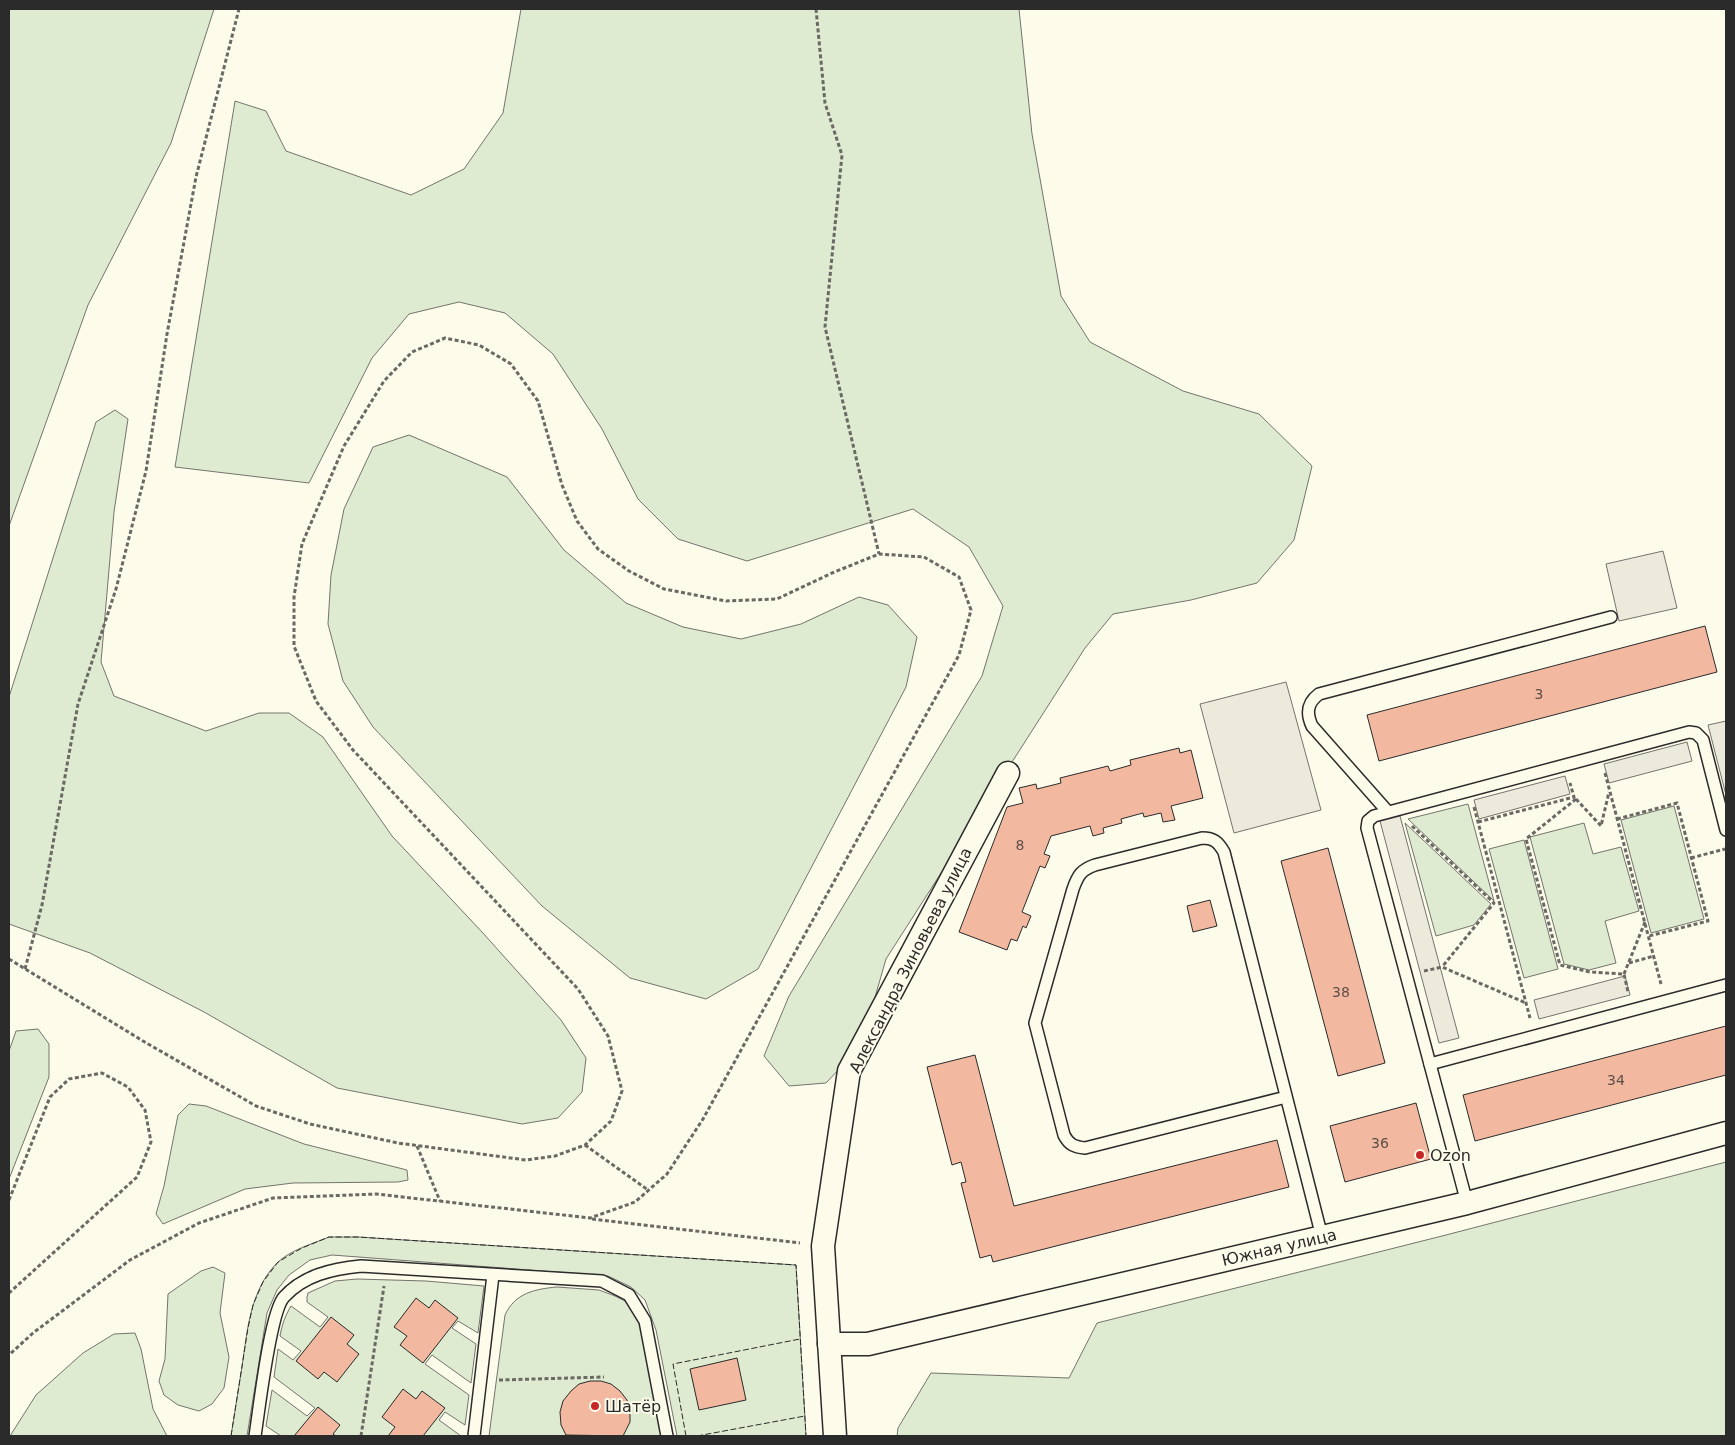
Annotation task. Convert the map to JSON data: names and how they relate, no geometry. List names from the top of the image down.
{
  "streets": {
    "street": ["Александра Зиновьева улица", "Южная улица"]
  },
  "crossings": [
    ["Александра Зиновьева улица", "Южная улица"]
  ],
  "places": ["Ozon", "Шатёр"],
  "house_numbers": [
    "3",
    "8",
    "38",
    "34",
    "36"
  ]
}
